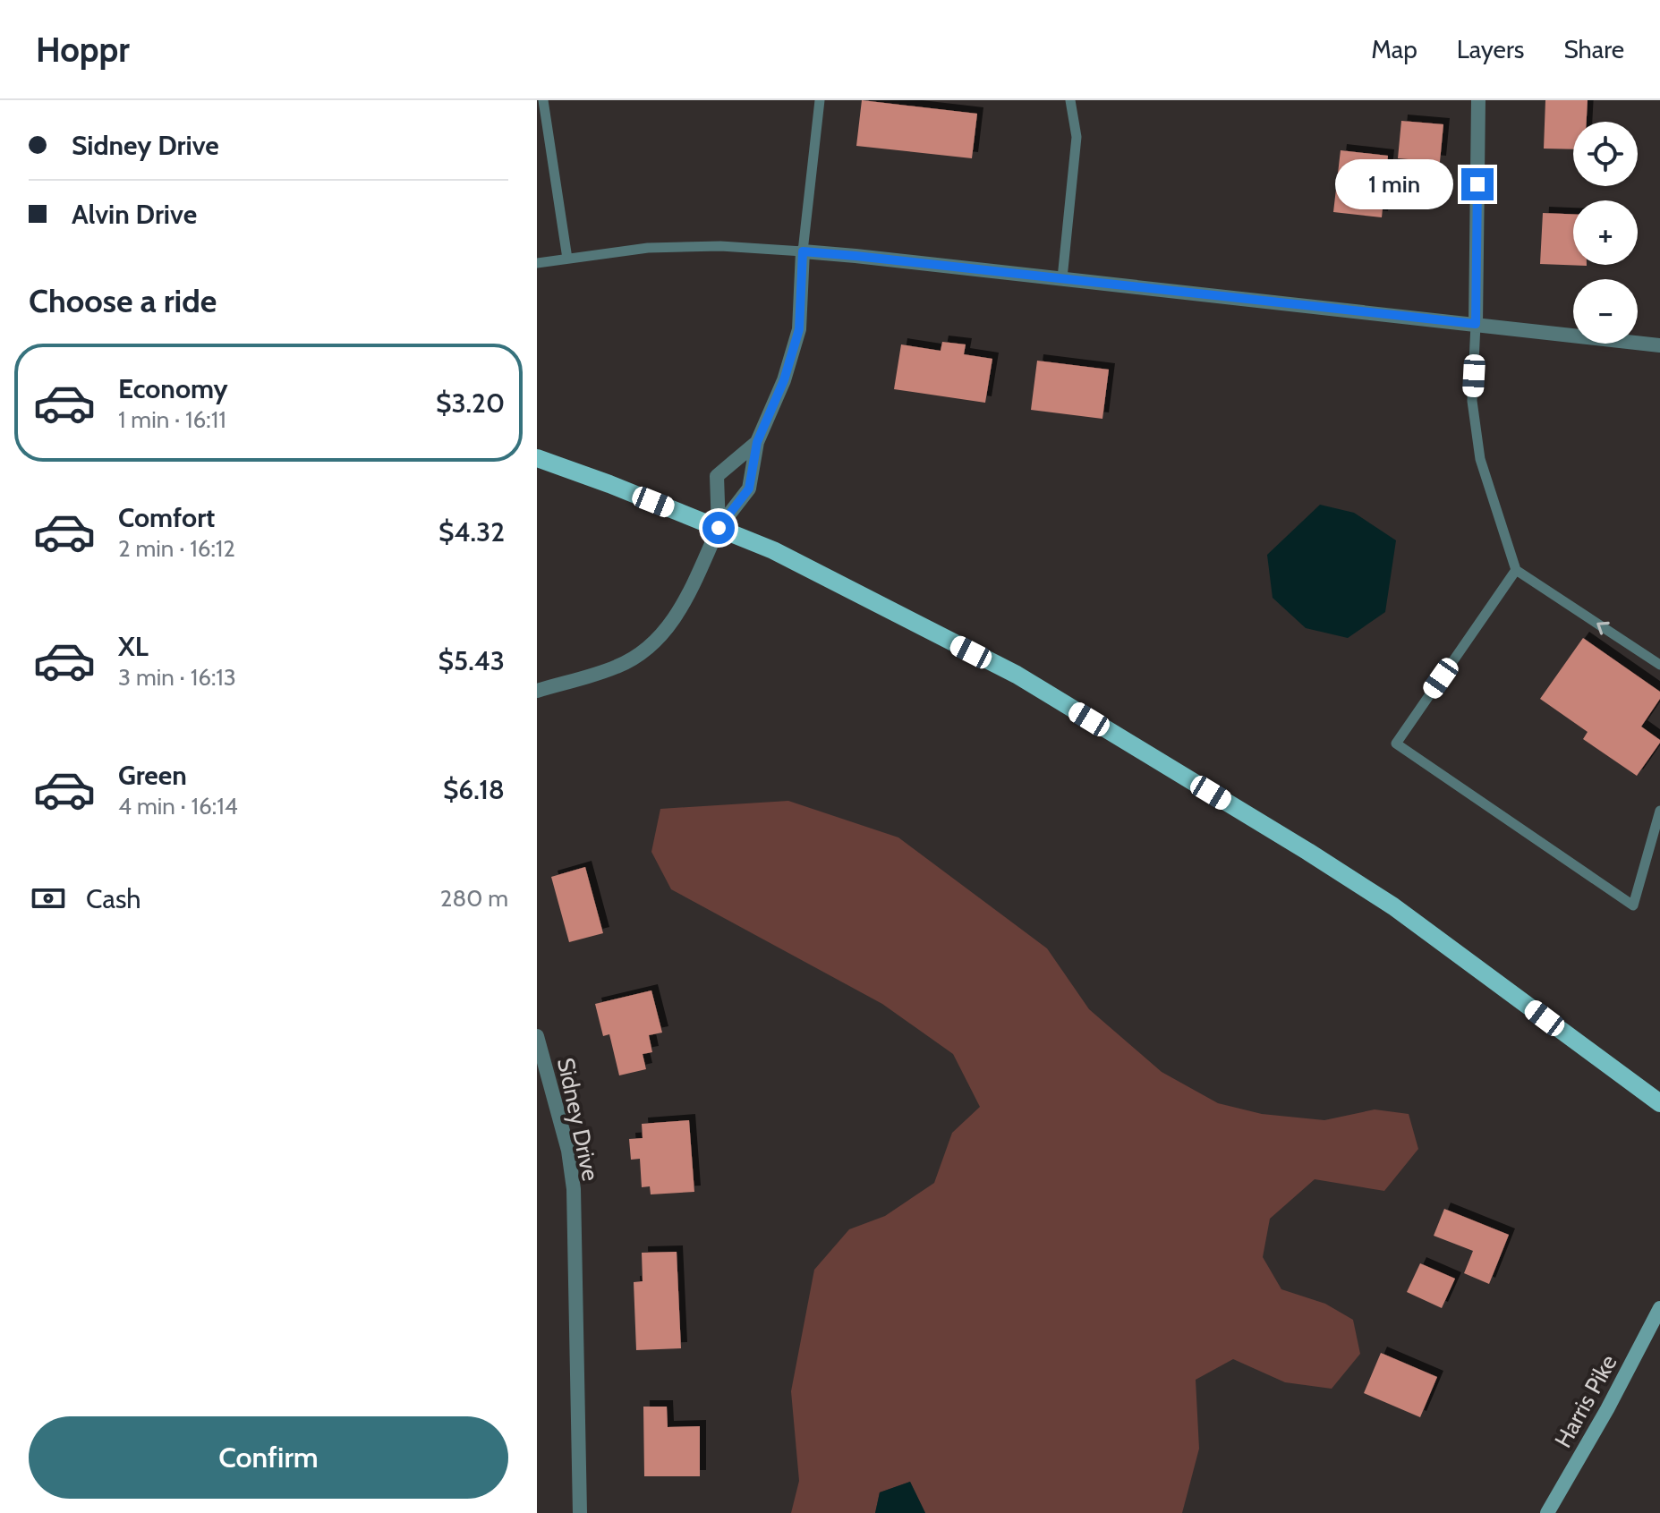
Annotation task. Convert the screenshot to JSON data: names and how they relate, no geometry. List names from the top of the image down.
{
  "streets": {
    "main road": ["Harris Pike"],
    "street": ["Sidney Drive"]
  },
  "page": {
    "header": "Hoppr",
    "nav": ["Map", "Layers", "Share"],
    "banner": ["Sidney Drive", "Alvin Drive"],
    "map_buttons": ["+", "−"],
    "bubble": "1 min",
    "heading": "Choose a ride",
    "list": [
      {
        "name": "Economy",
        "note": "1 min · 16:11",
        "value": "$3.20"
      },
      {
        "name": "Comfort",
        "note": "2 min · 16:12",
        "value": "$4.32"
      },
      {
        "name": "XL",
        "note": "3 min · 16:13",
        "value": "$5.43"
      },
      {
        "name": "Green",
        "note": "4 min · 16:14",
        "value": "$6.18"
      }
    ],
    "pay": ["Cash", "280 m"],
    "buttons": "Confirm"
  }
}
